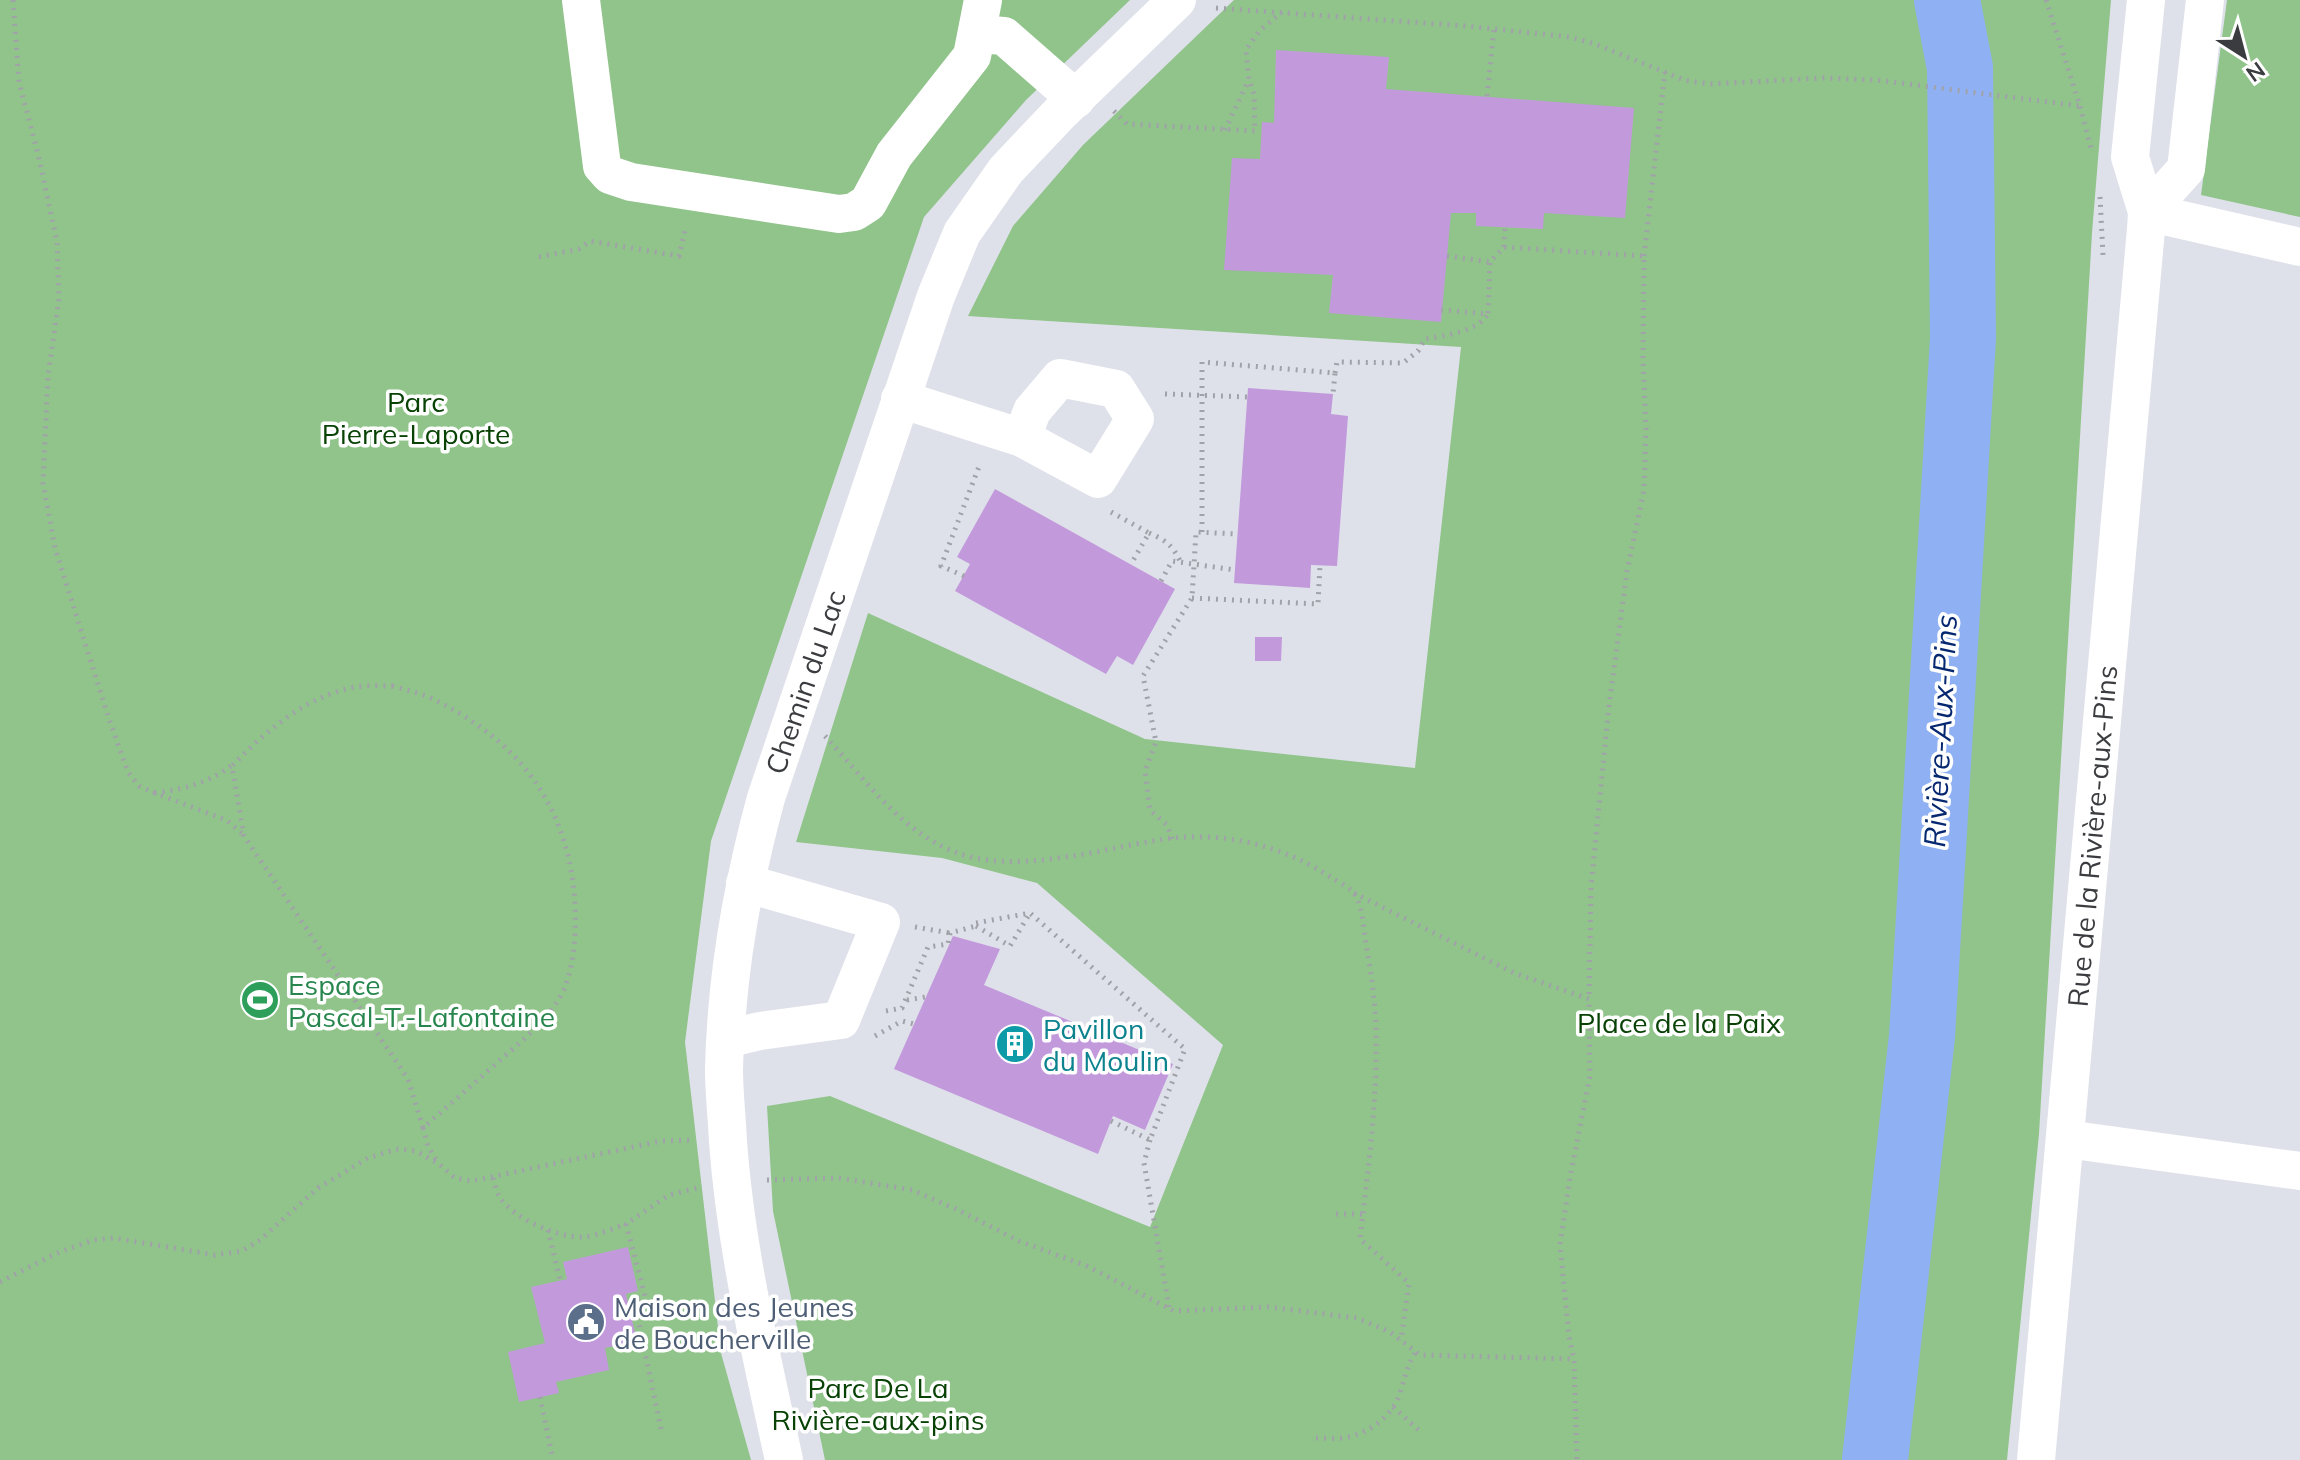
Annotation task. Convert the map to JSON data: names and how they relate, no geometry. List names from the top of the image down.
{
  "streets": {
    "street": ["Chemin du Lac", "Rue de la Rivière-aux-Pins"]
  },
  "water": ["Rivière-Aux-Pins"],
  "parks": ["Parc Pierre-Laporte", "Place de la Paix", "Parc De La Rivière-aux-pins"],
  "places": {
    "sports": ["Espace Pascal-T.-Lafontaine"],
    "building": ["Pavillon du Moulin"],
    "public building": ["Maison des Jeunes de Boucherville"]
  },
  "north": "bottom right"
}
